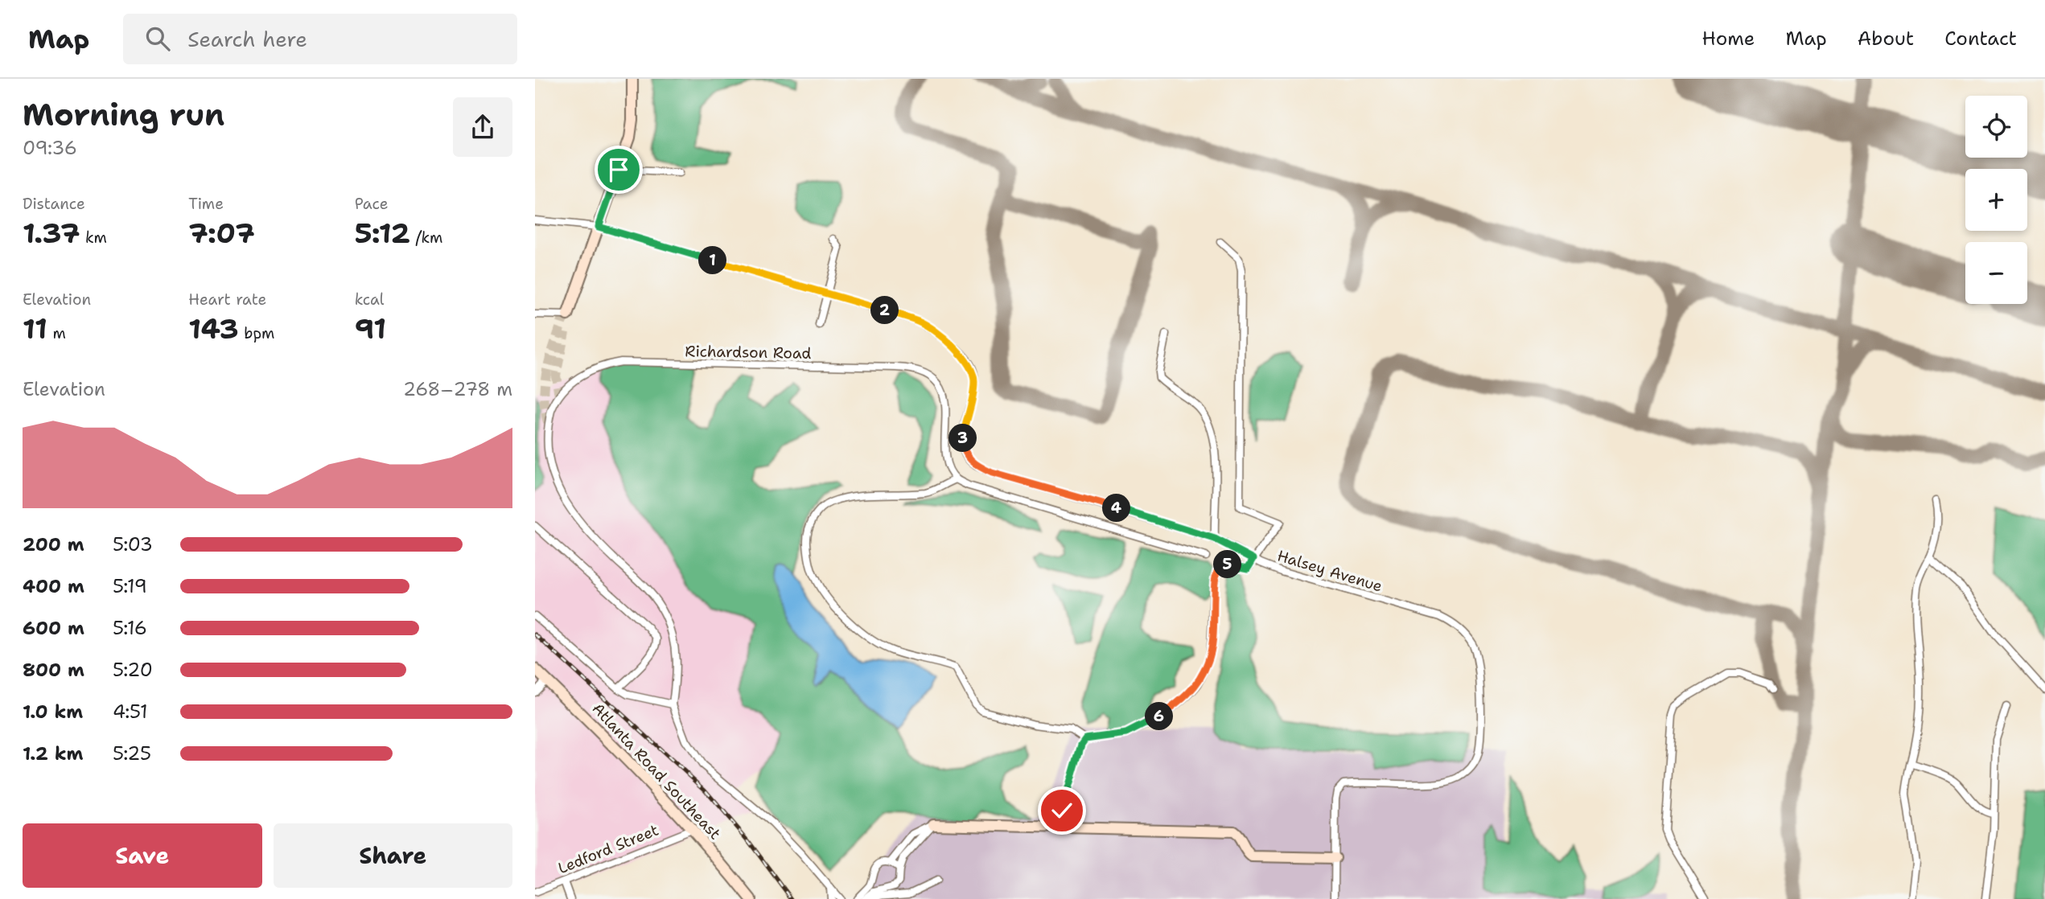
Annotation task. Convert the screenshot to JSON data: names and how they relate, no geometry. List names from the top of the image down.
{
  "streets": {
    "street": [
      "Richardson Road",
      "Halsey Avenue",
      "Atlanta Road Southeast",
      "Ledford Street"
    ]
  },
  "crossings": [
    ["Atlanta Road Southeast", "Ledford Street"]
  ],
  "page": {
    "header": "Map",
    "search": "Search here",
    "nav": [
      "Home",
      "Map",
      "About",
      "Contact"
    ],
    "heading": ["Morning run", "09:36"],
    "map_buttons": ["+", "−"],
    "stats": [
      ["Distance", "1.37 km"],
      ["Time", "7:07"],
      ["Pace", "5:12 /km"],
      ["Elevation", "11 m"],
      ["Heart rate", "143 bpm"],
      ["kcal", "91"]
    ],
    "pins": [
      "1",
      "2",
      "3",
      "4",
      "5",
      "6"
    ],
    "chart": ["Elevation", "268–278 m"],
    "list": [
      {
        "name": "200 m",
        "note": "5:03"
      },
      {
        "name": "400 m",
        "note": "5:19"
      },
      {
        "name": "600 m",
        "note": "5:16"
      },
      {
        "name": "800 m",
        "note": "5:20"
      },
      {
        "name": "1.0 km",
        "note": "4:51"
      },
      {
        "name": "1.2 km",
        "note": "5:25"
      }
    ],
    "buttons": ["Save", "Share"]
  }
}
